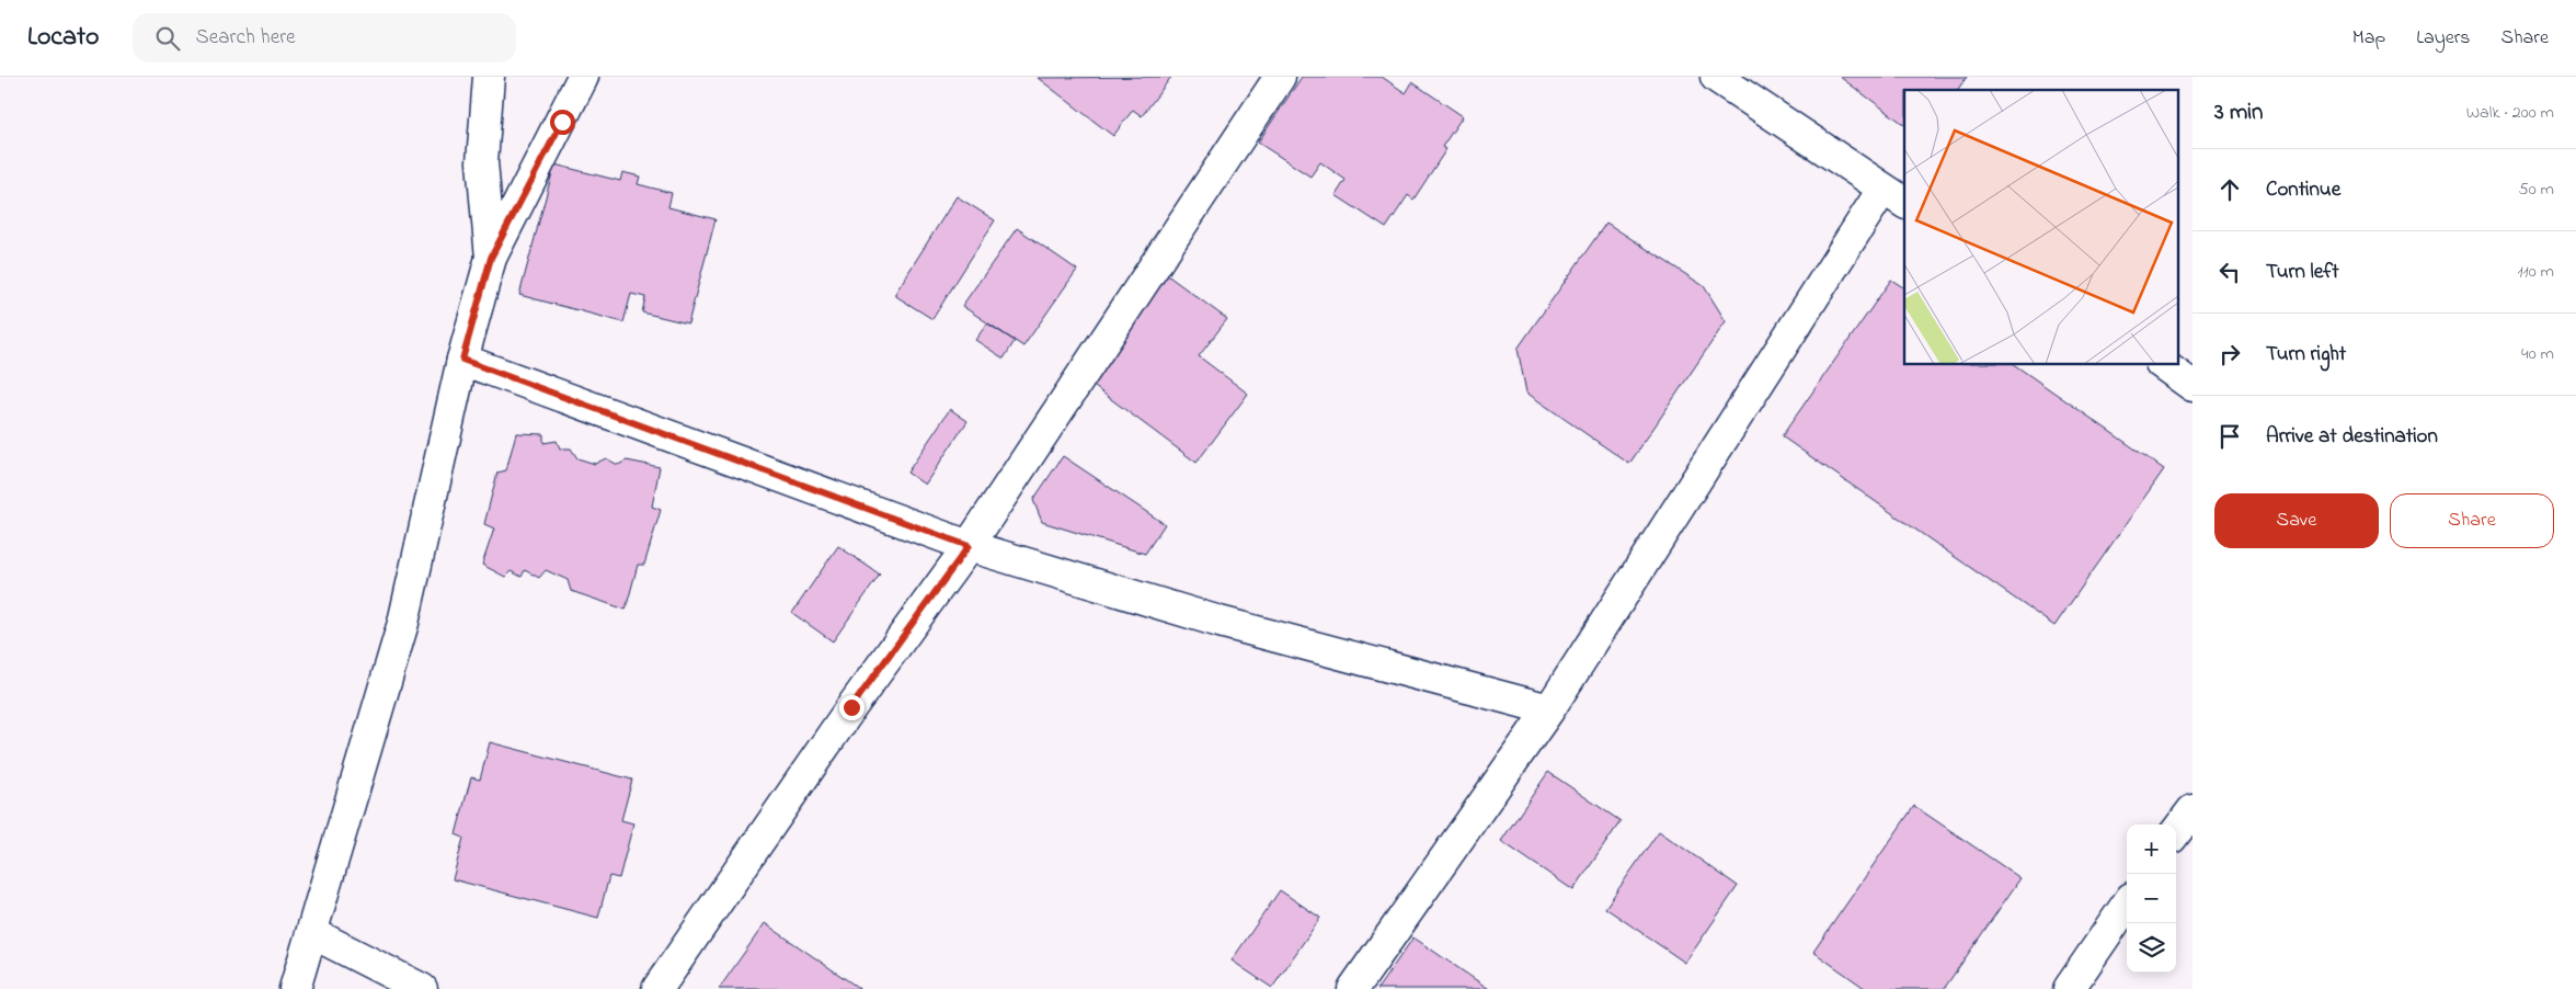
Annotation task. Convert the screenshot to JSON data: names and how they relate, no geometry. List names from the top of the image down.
{
  "page": {
    "header": "Locato",
    "search": "Search here",
    "nav": ["Map", "Layers", "Share"],
    "heading": ["3 min", "Walk · 200 m"],
    "list": [
      ["Continue", "50 m"],
      ["Turn left", "110 m"],
      ["Turn right", "40 m"],
      "Arrive at destination"
    ],
    "buttons": ["Save", "Share"],
    "map_buttons": ["+", "−"]
  }
}
